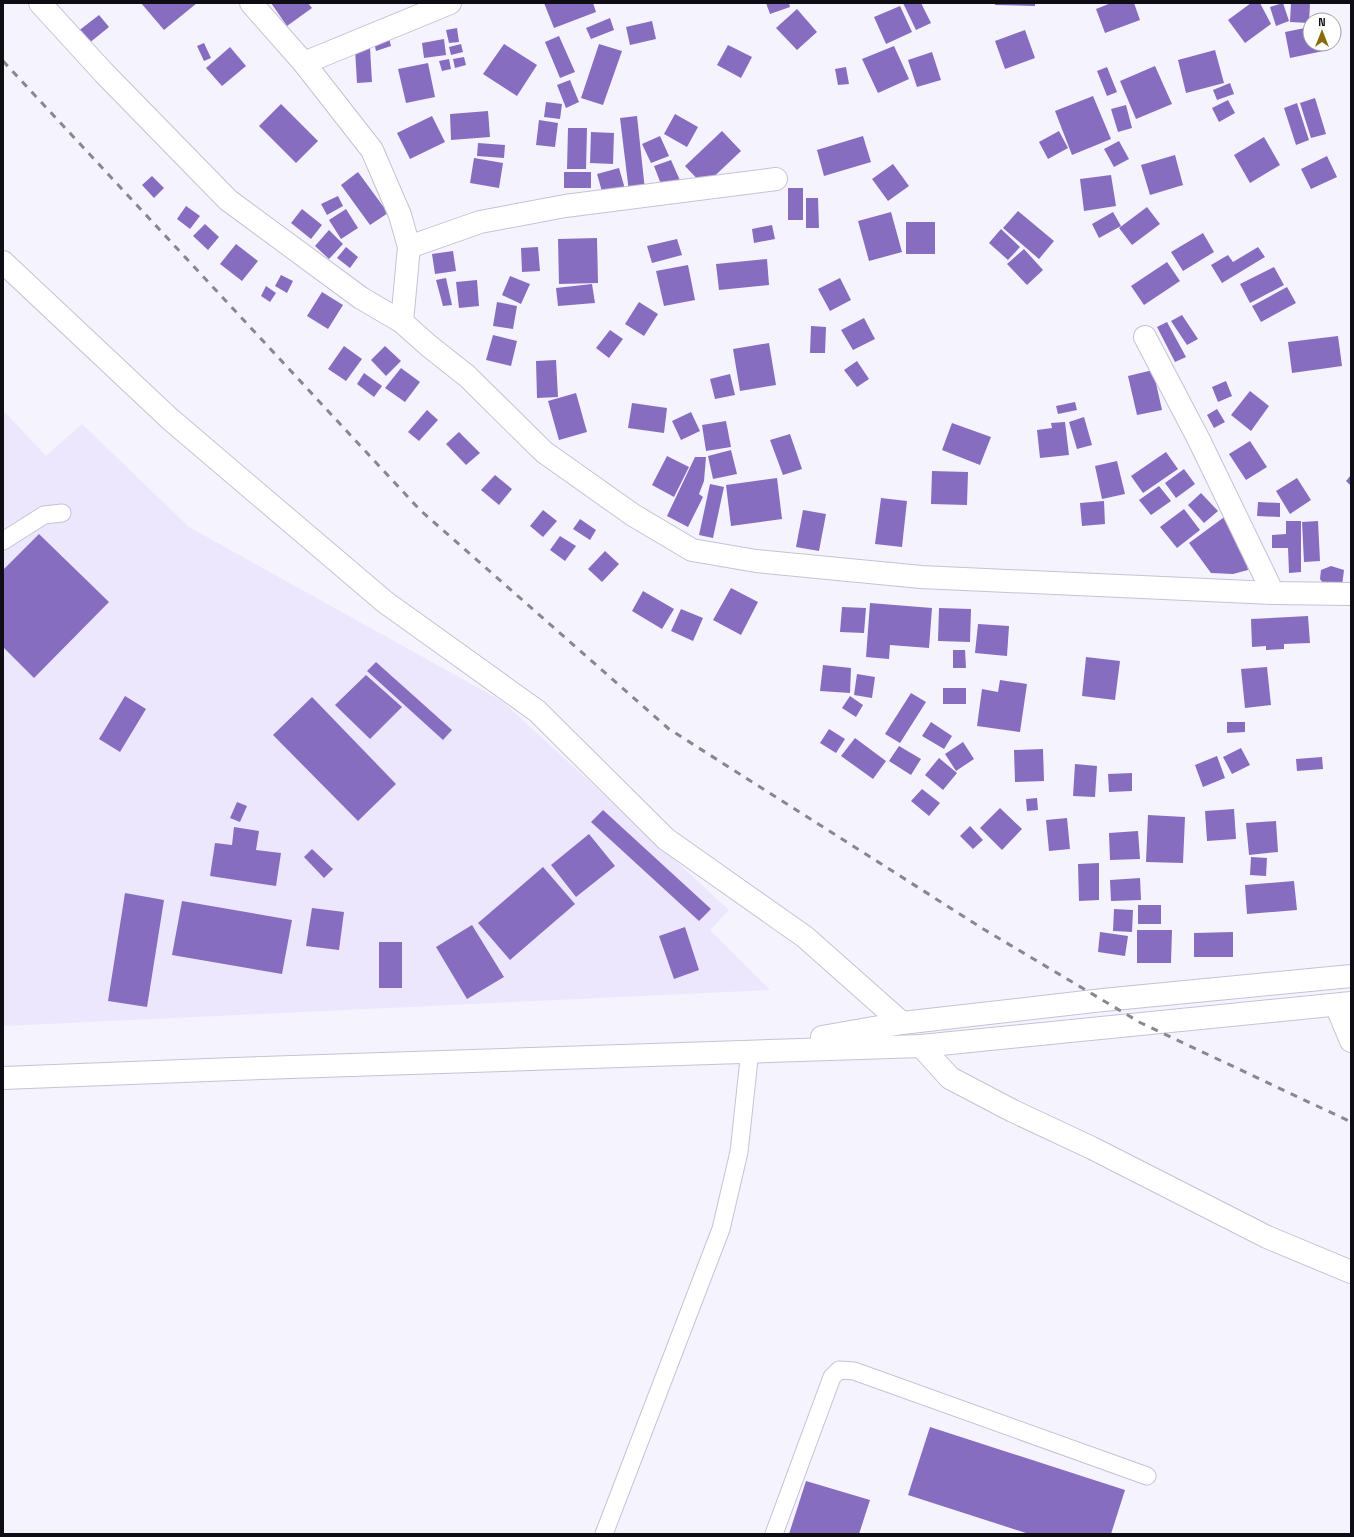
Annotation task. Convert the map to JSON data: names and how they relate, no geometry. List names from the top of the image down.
{
  "north": "top"
}
